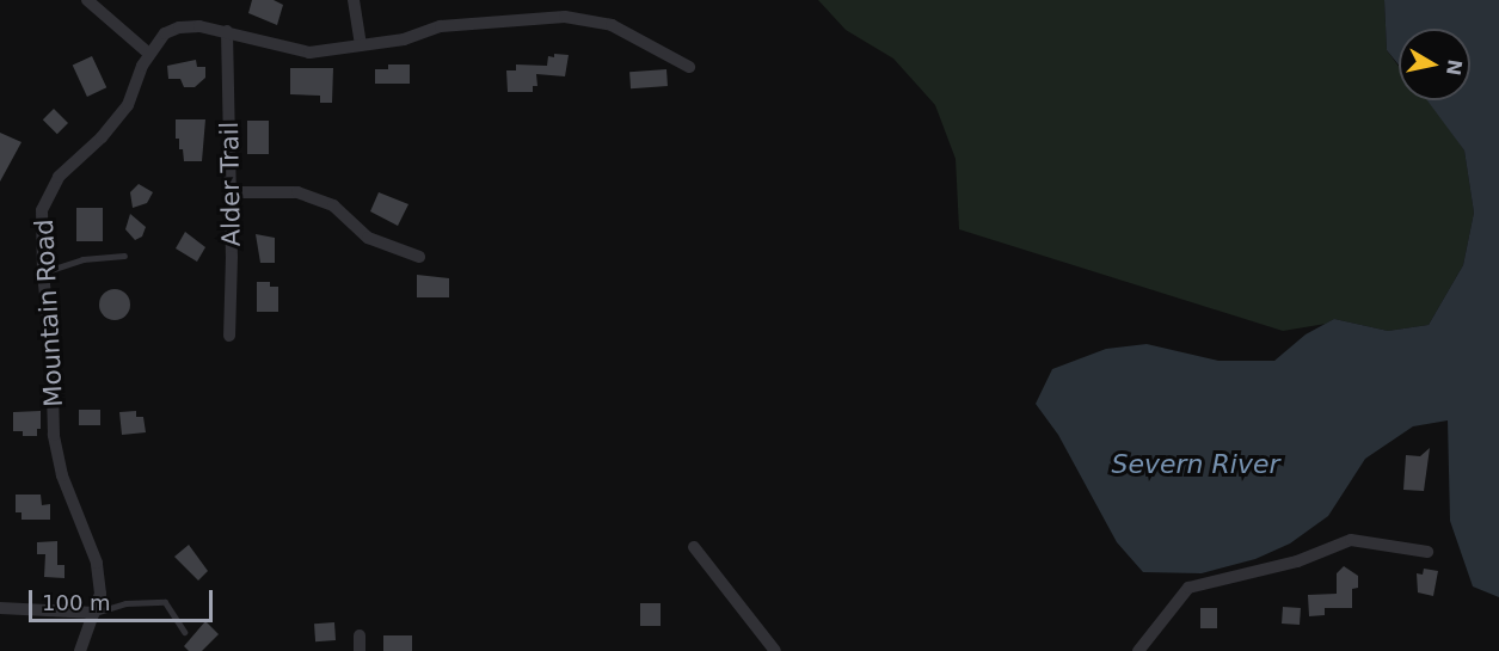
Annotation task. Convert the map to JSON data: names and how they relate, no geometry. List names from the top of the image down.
{
  "streets": {
    "street": ["Alder Trail", "Mountain Road"]
  },
  "crossings": [
    ["Alder Trail", "Mountain Road"]
  ],
  "water": ["Severn River"],
  "scale_bar": "100 m",
  "north": "right"
}
